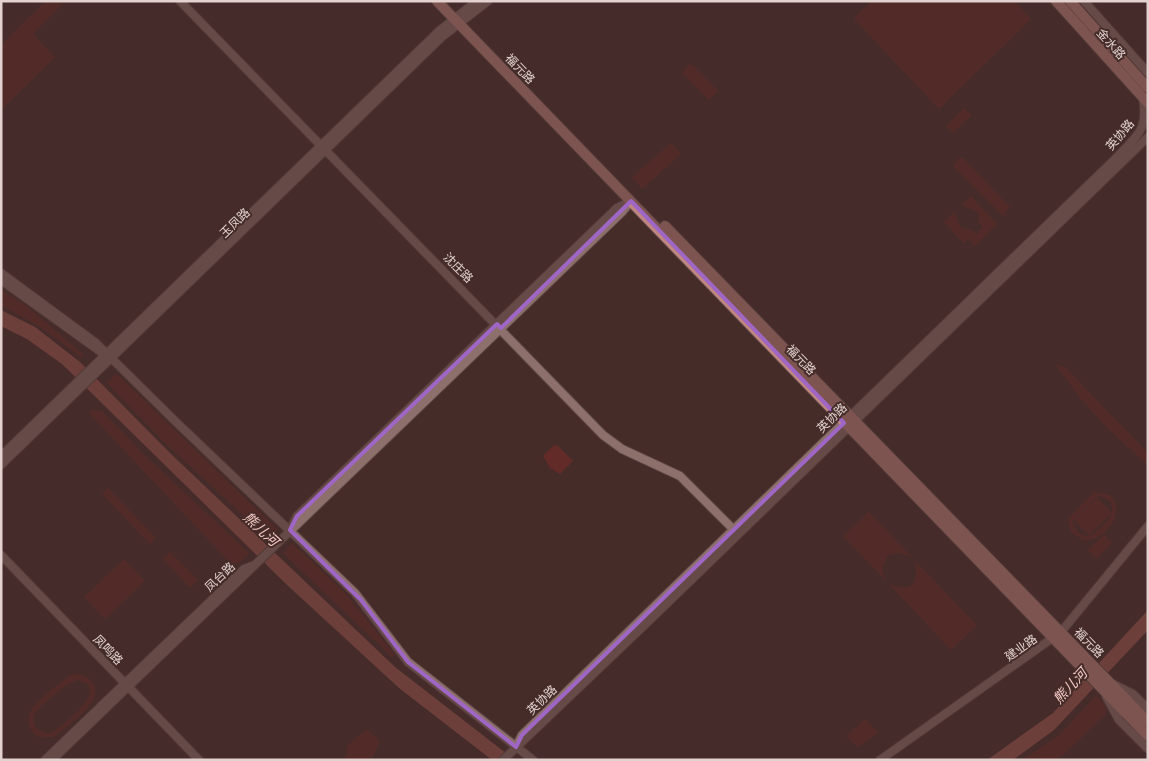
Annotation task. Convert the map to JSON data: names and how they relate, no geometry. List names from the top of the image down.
{
  "streets": {
    "main road": ["金水路", "福元路"],
    "street": [
      "英协路",
      "玉凤路",
      "沈庄路",
      "凤台路",
      "建业路",
      "凤鸣路"
    ]
  },
  "crossings": [
    ["金水路", "英协路"],
    ["福元路", "英协路"],
    ["福元路", "玉凤路"],
    ["福元路", "凤台路"],
    ["福元路", "建业路"],
    ["英协路", "沈庄路"],
    ["玉凤路", "沈庄路"],
    ["沈庄路", "凤台路"],
    ["凤台路", "凤鸣路"]
  ],
  "water": ["熊儿河"]
}
